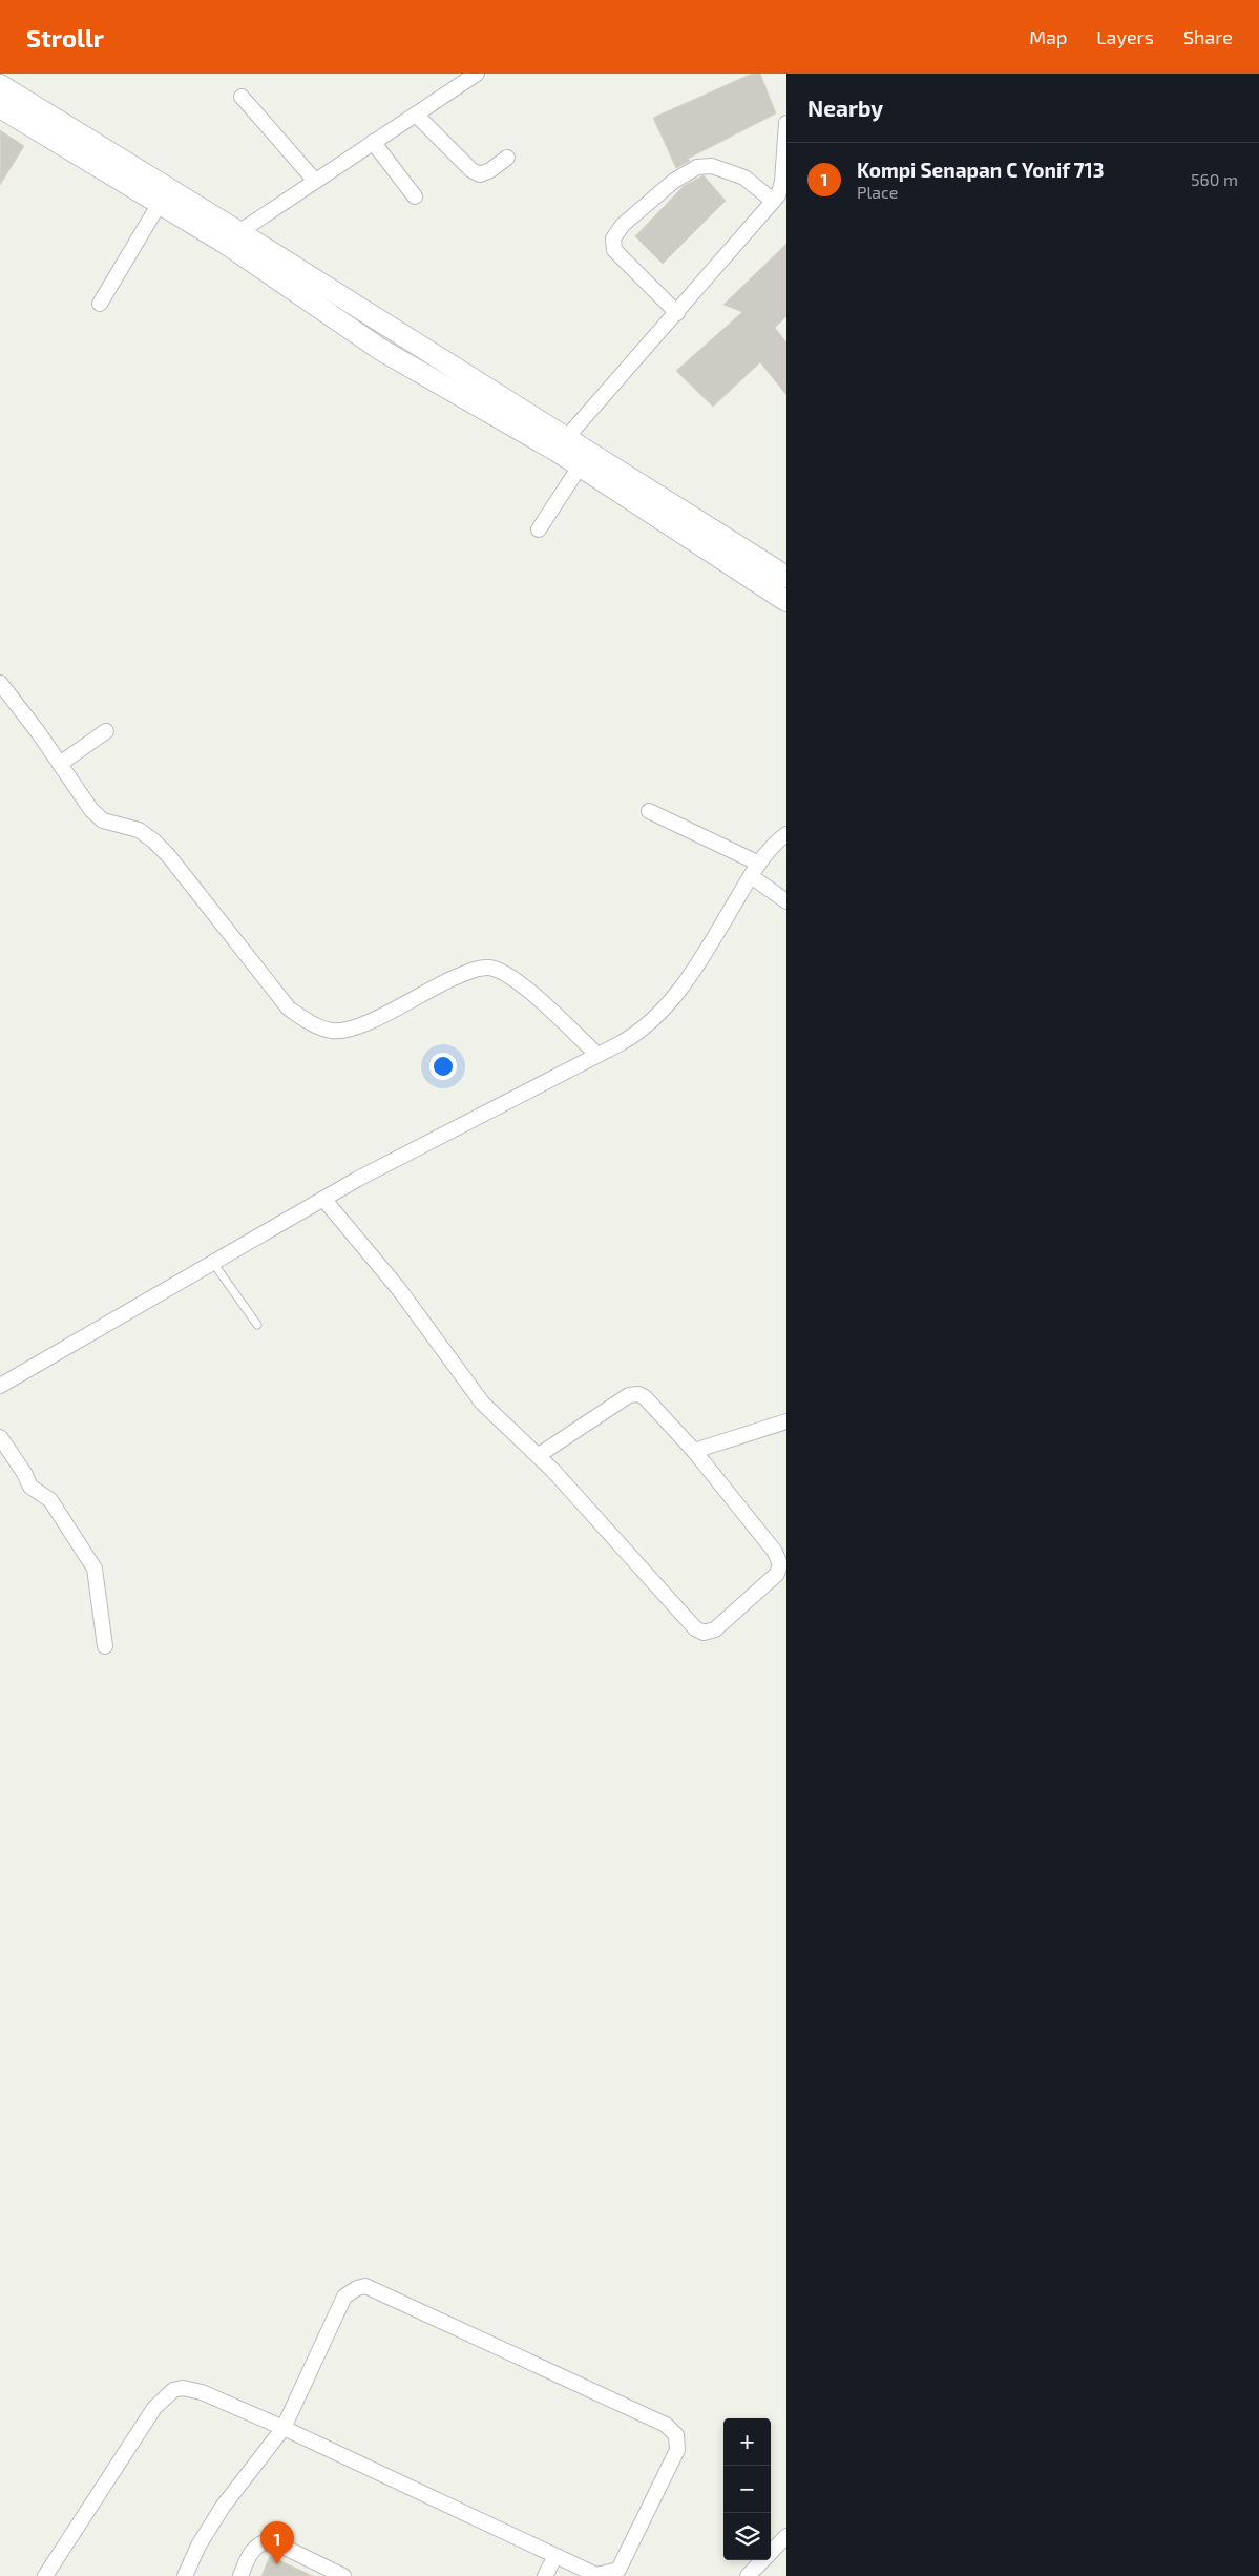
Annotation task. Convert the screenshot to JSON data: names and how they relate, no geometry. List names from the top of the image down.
{
  "page": {
    "header": "Strollr",
    "nav": ["Map", "Layers", "Share"],
    "heading": "Nearby",
    "list": [
      {
        "mark": "1",
        "name": "Kompi Senapan C Yonif 713",
        "note": "Place",
        "value": "560 m"
      }
    ],
    "map_buttons": ["+", "−"],
    "pins": "1"
  }
}
